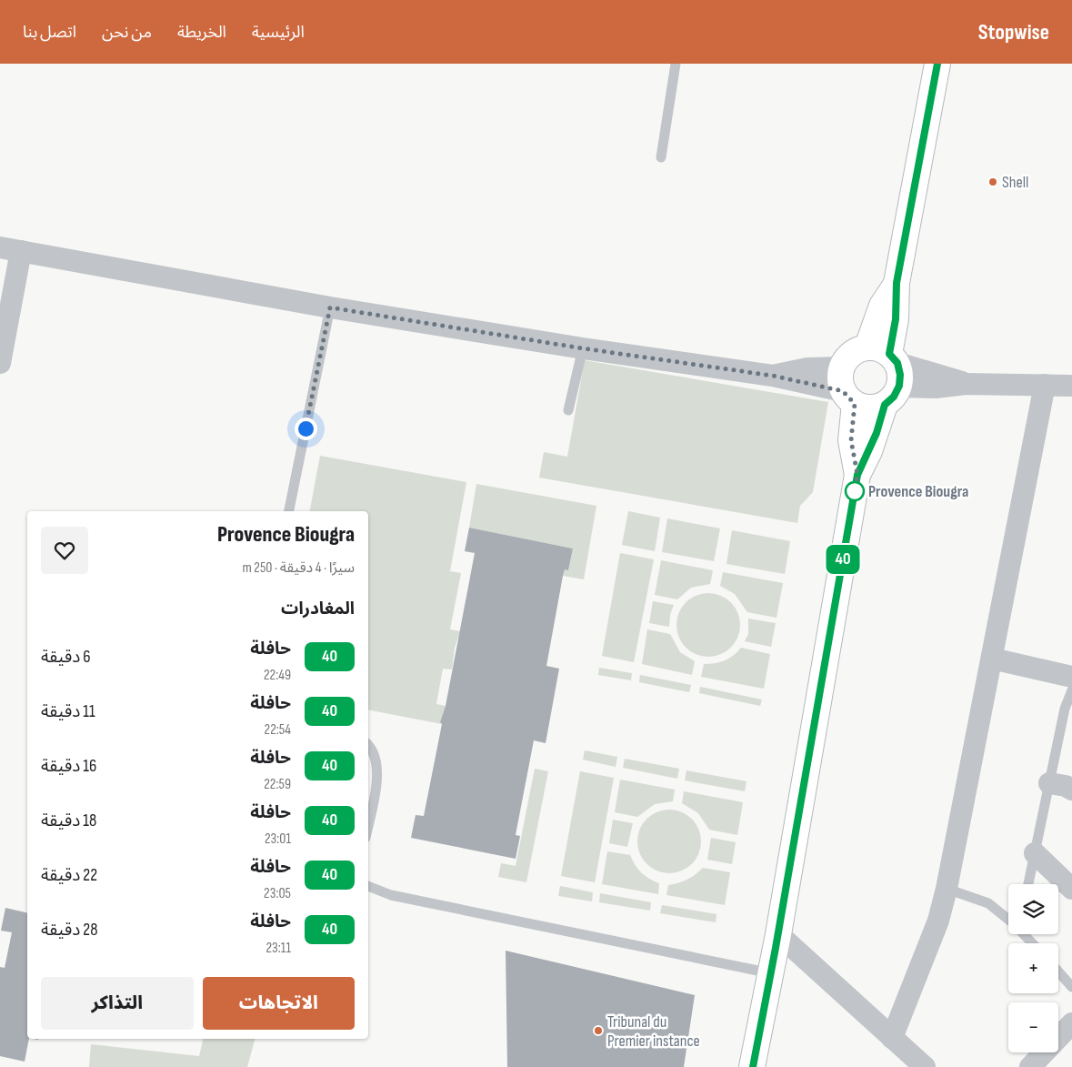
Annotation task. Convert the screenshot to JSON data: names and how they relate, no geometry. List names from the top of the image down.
{
  "places": ["Shell", "Provence Biougra", "Tribunal du Premier instance"],
  "lines": ["bus line 40"],
  "page": {
    "header": "Stopwise",
    "nav": [
      "الرئيسية",
      "الخريطة",
      "من نحن",
      "اتصل بنا"
    ],
    "on_map": "40",
    "heading": [
      ["Provence Biougra", "سيرًا · 4 دقيقة · 250 m"],
      "المغادرات"
    ],
    "list": [
      {
        "mark": "40",
        "name": "حافلة",
        "note": "22:49",
        "value": "6 دقيقة"
      },
      {
        "mark": "40",
        "name": "حافلة",
        "note": "22:54",
        "value": "11 دقيقة"
      },
      {
        "mark": "40",
        "name": "حافلة",
        "note": "22:59",
        "value": "16 دقيقة"
      },
      {
        "mark": "40",
        "name": "حافلة",
        "note": "23:01",
        "value": "18 دقيقة"
      },
      {
        "mark": "40",
        "name": "حافلة",
        "note": "23:05",
        "value": "22 دقيقة"
      },
      {
        "mark": "40",
        "name": "حافلة",
        "note": "23:11",
        "value": "28 دقيقة"
      }
    ],
    "map_buttons": ["+", "−"],
    "buttons": ["الاتجاهات", "التذاكر"]
  }
}
